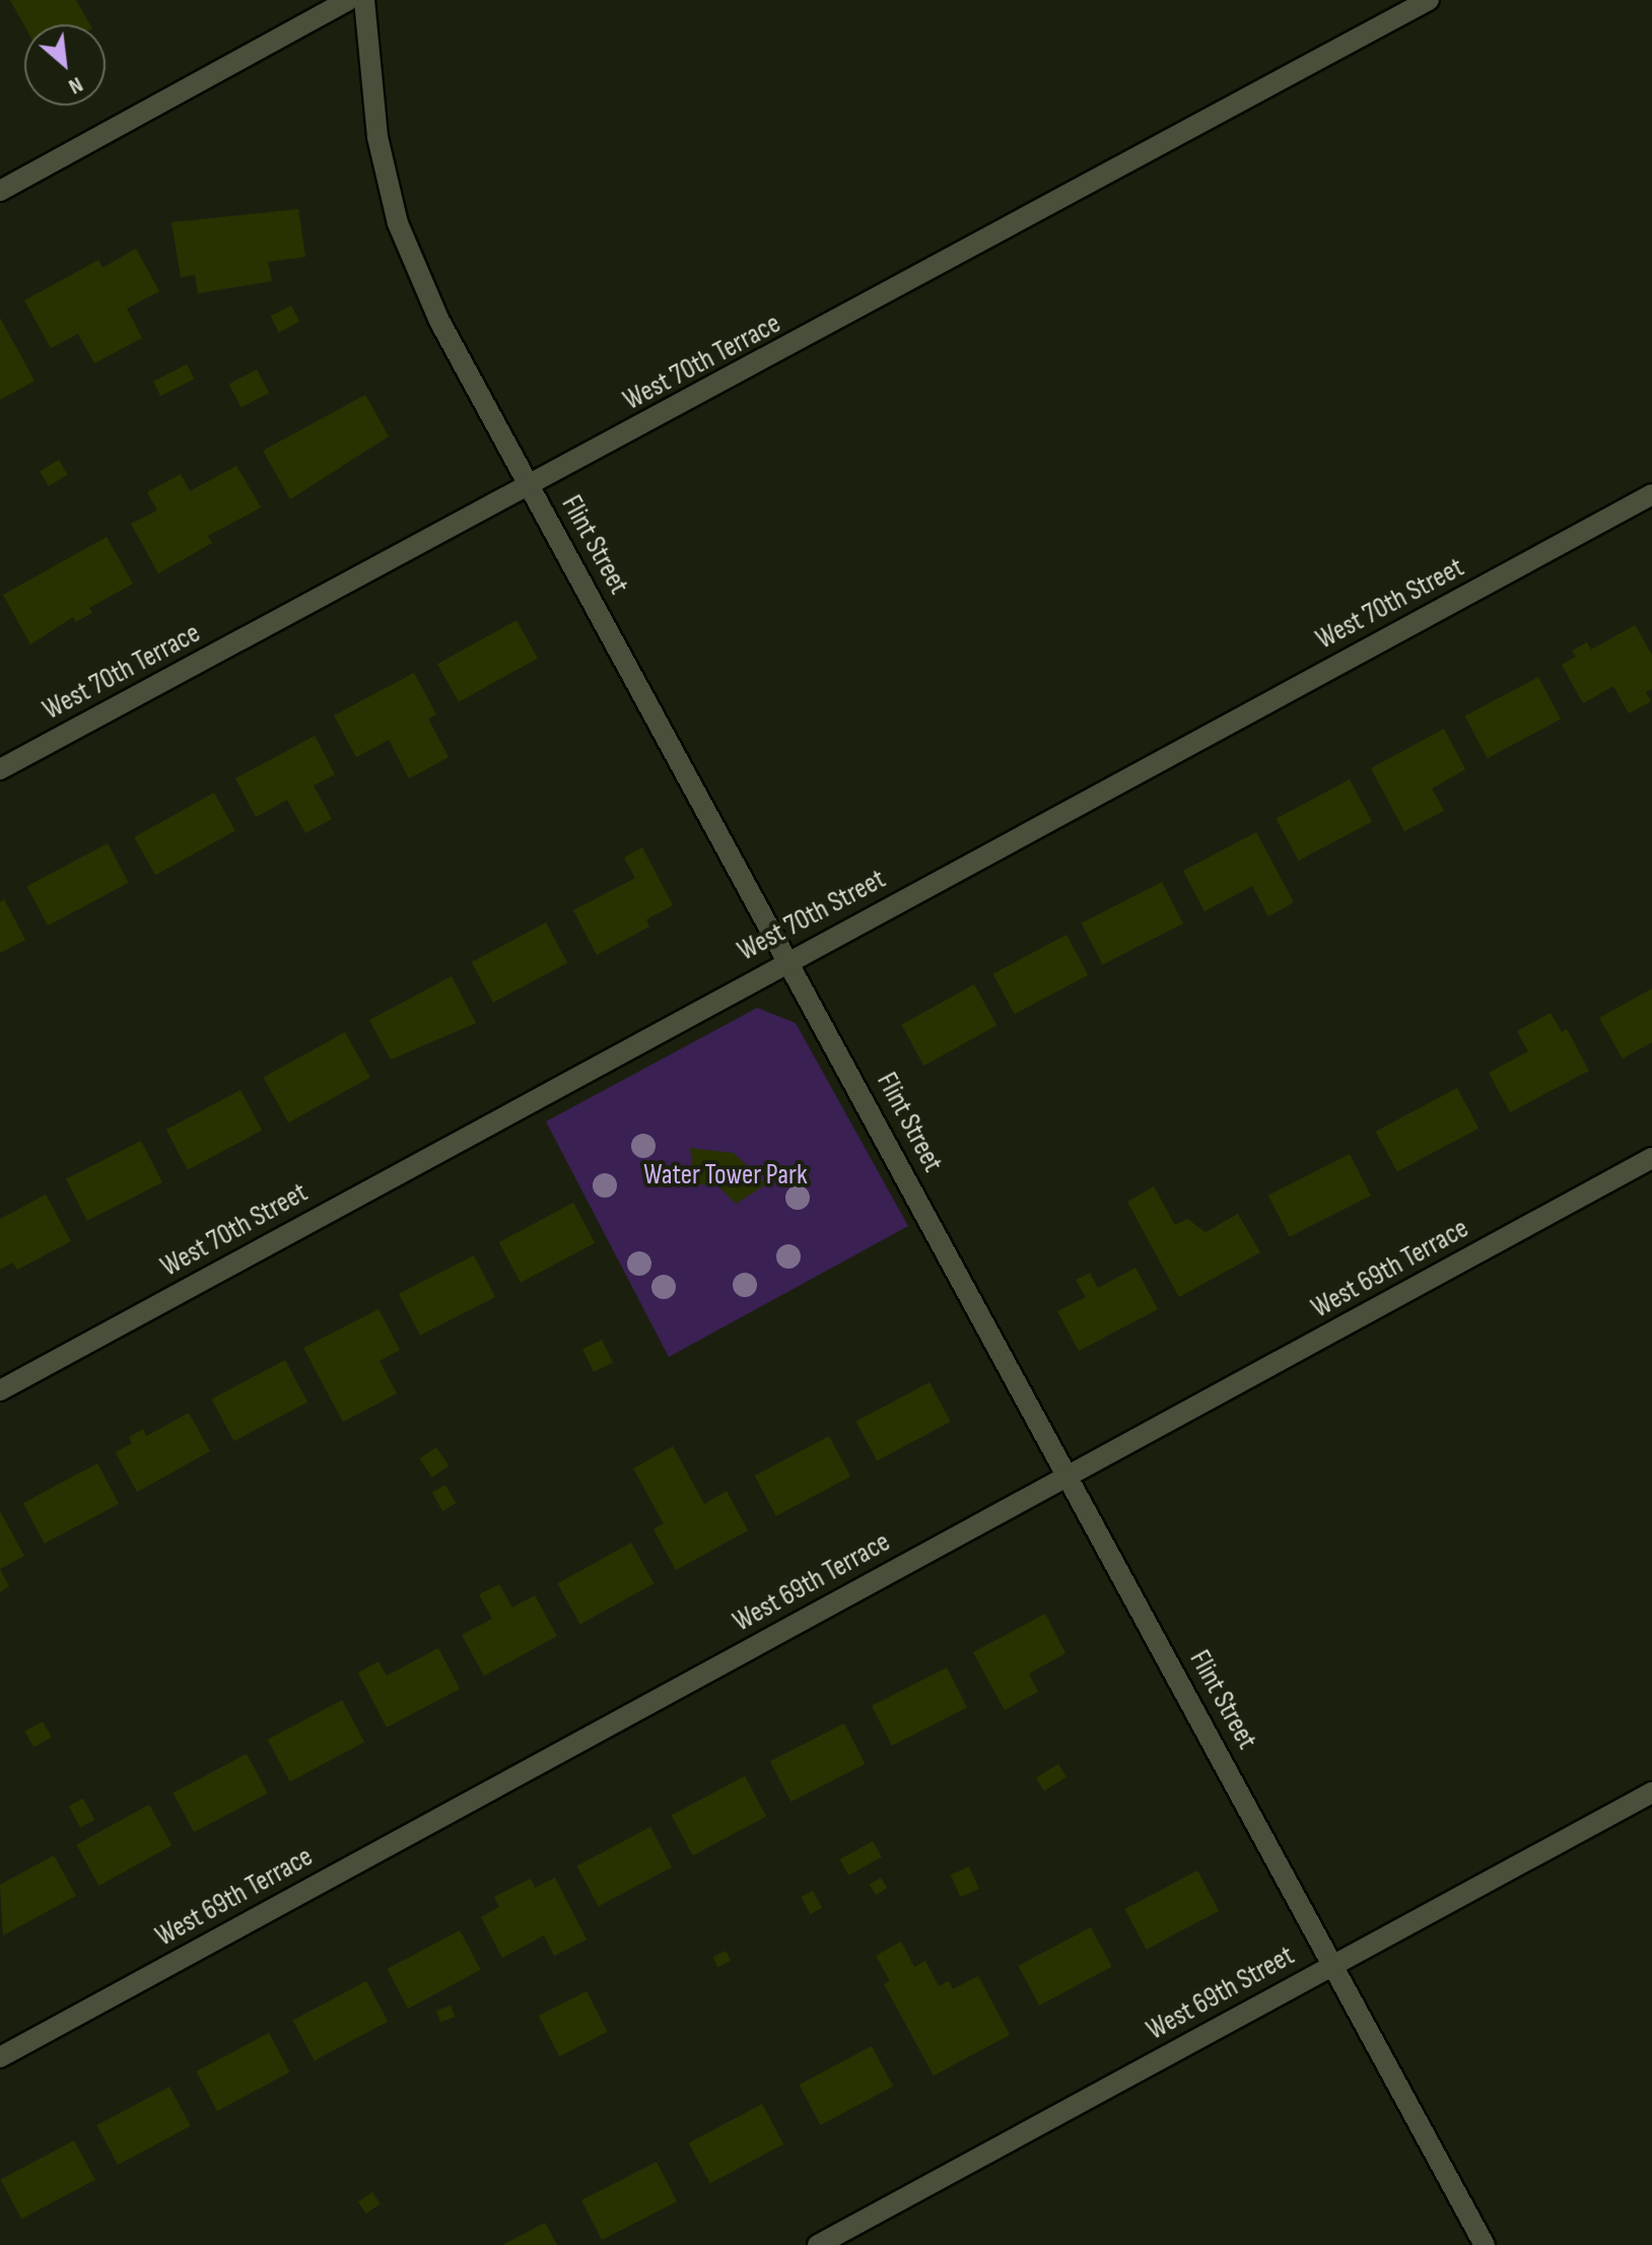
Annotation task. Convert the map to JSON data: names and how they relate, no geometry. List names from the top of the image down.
{
  "streets": {
    "street": [
      "West 70th Terrace",
      "Flint Street",
      "West 70th Street",
      "West 69th Terrace",
      "West 69th Street"
    ]
  },
  "crossings": [
    ["West 70th Terrace", "Flint Street"],
    ["Flint Street", "West 70th Street"],
    ["Flint Street", "West 69th Terrace"],
    ["Flint Street", "West 69th Street"]
  ],
  "parks": ["Water Tower Park"],
  "north": "bottom right"
}
